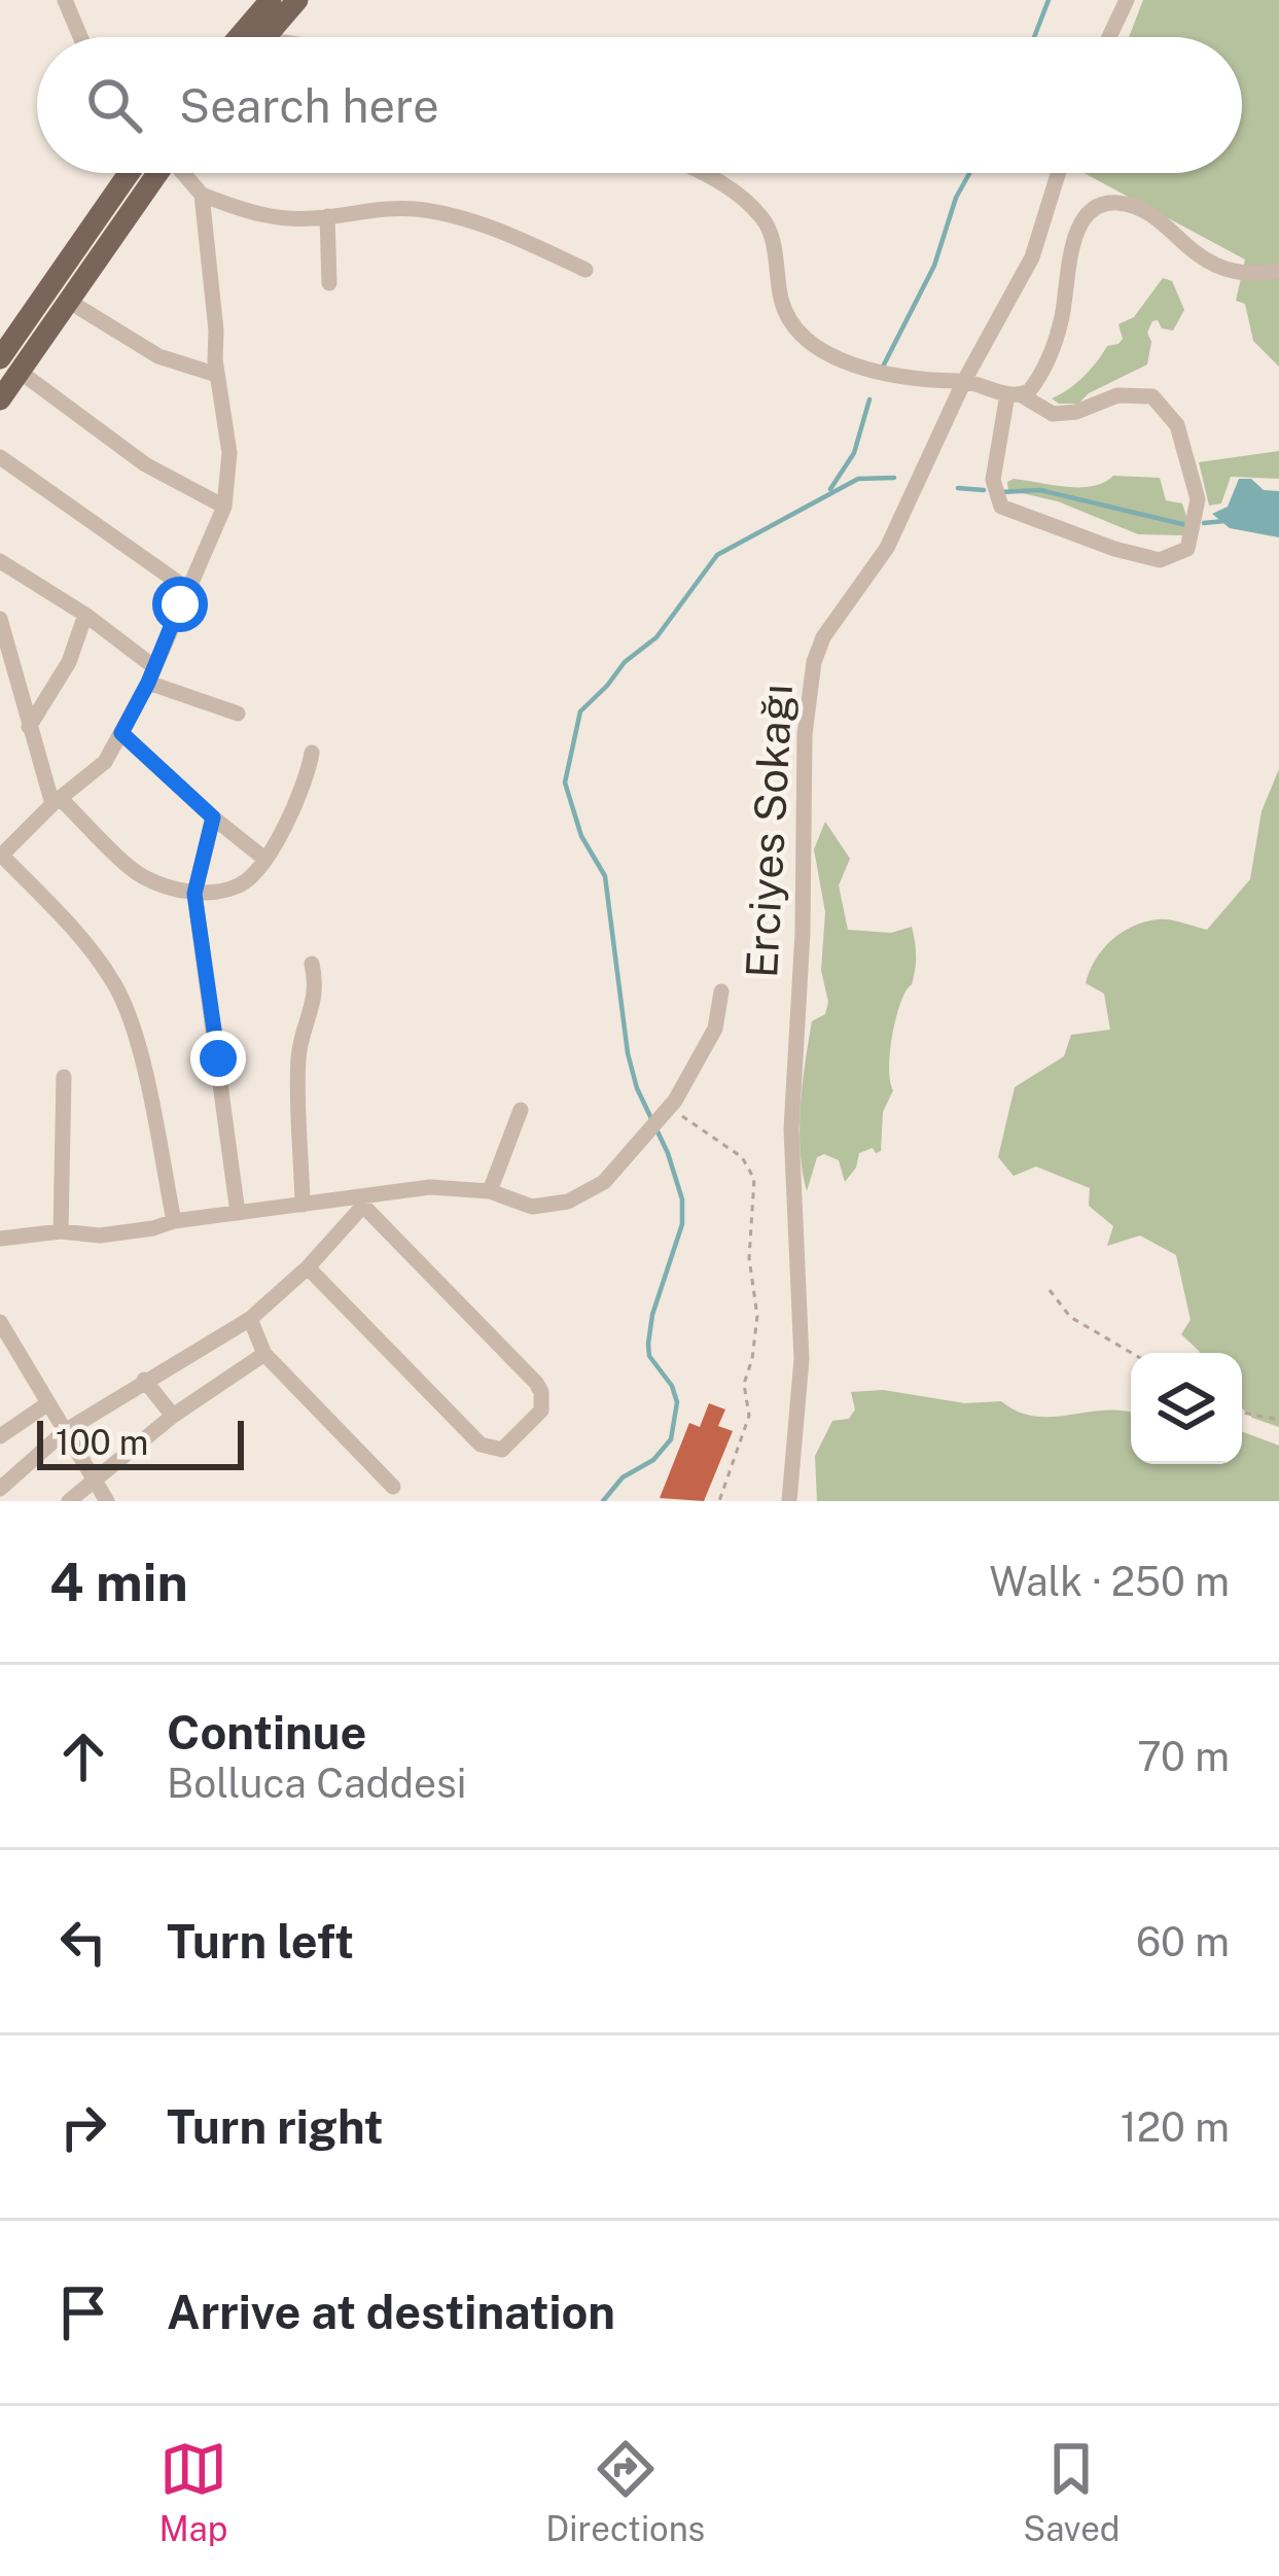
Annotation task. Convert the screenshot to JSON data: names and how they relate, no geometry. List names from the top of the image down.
{
  "streets": {
    "street": ["Erciyes Sokağı"]
  },
  "scale_bar": "100 m",
  "page": {
    "search": "Search here",
    "scale": "100 m",
    "heading": ["4 min", "Walk · 250 m"],
    "list": [
      ["Continue", "Bolluca Caddesi", "70 m"],
      ["Turn left", "60 m"],
      ["Turn right", "120 m"],
      "Arrive at destination"
    ],
    "nav": ["Map", "Directions", "Saved"]
  }
}
